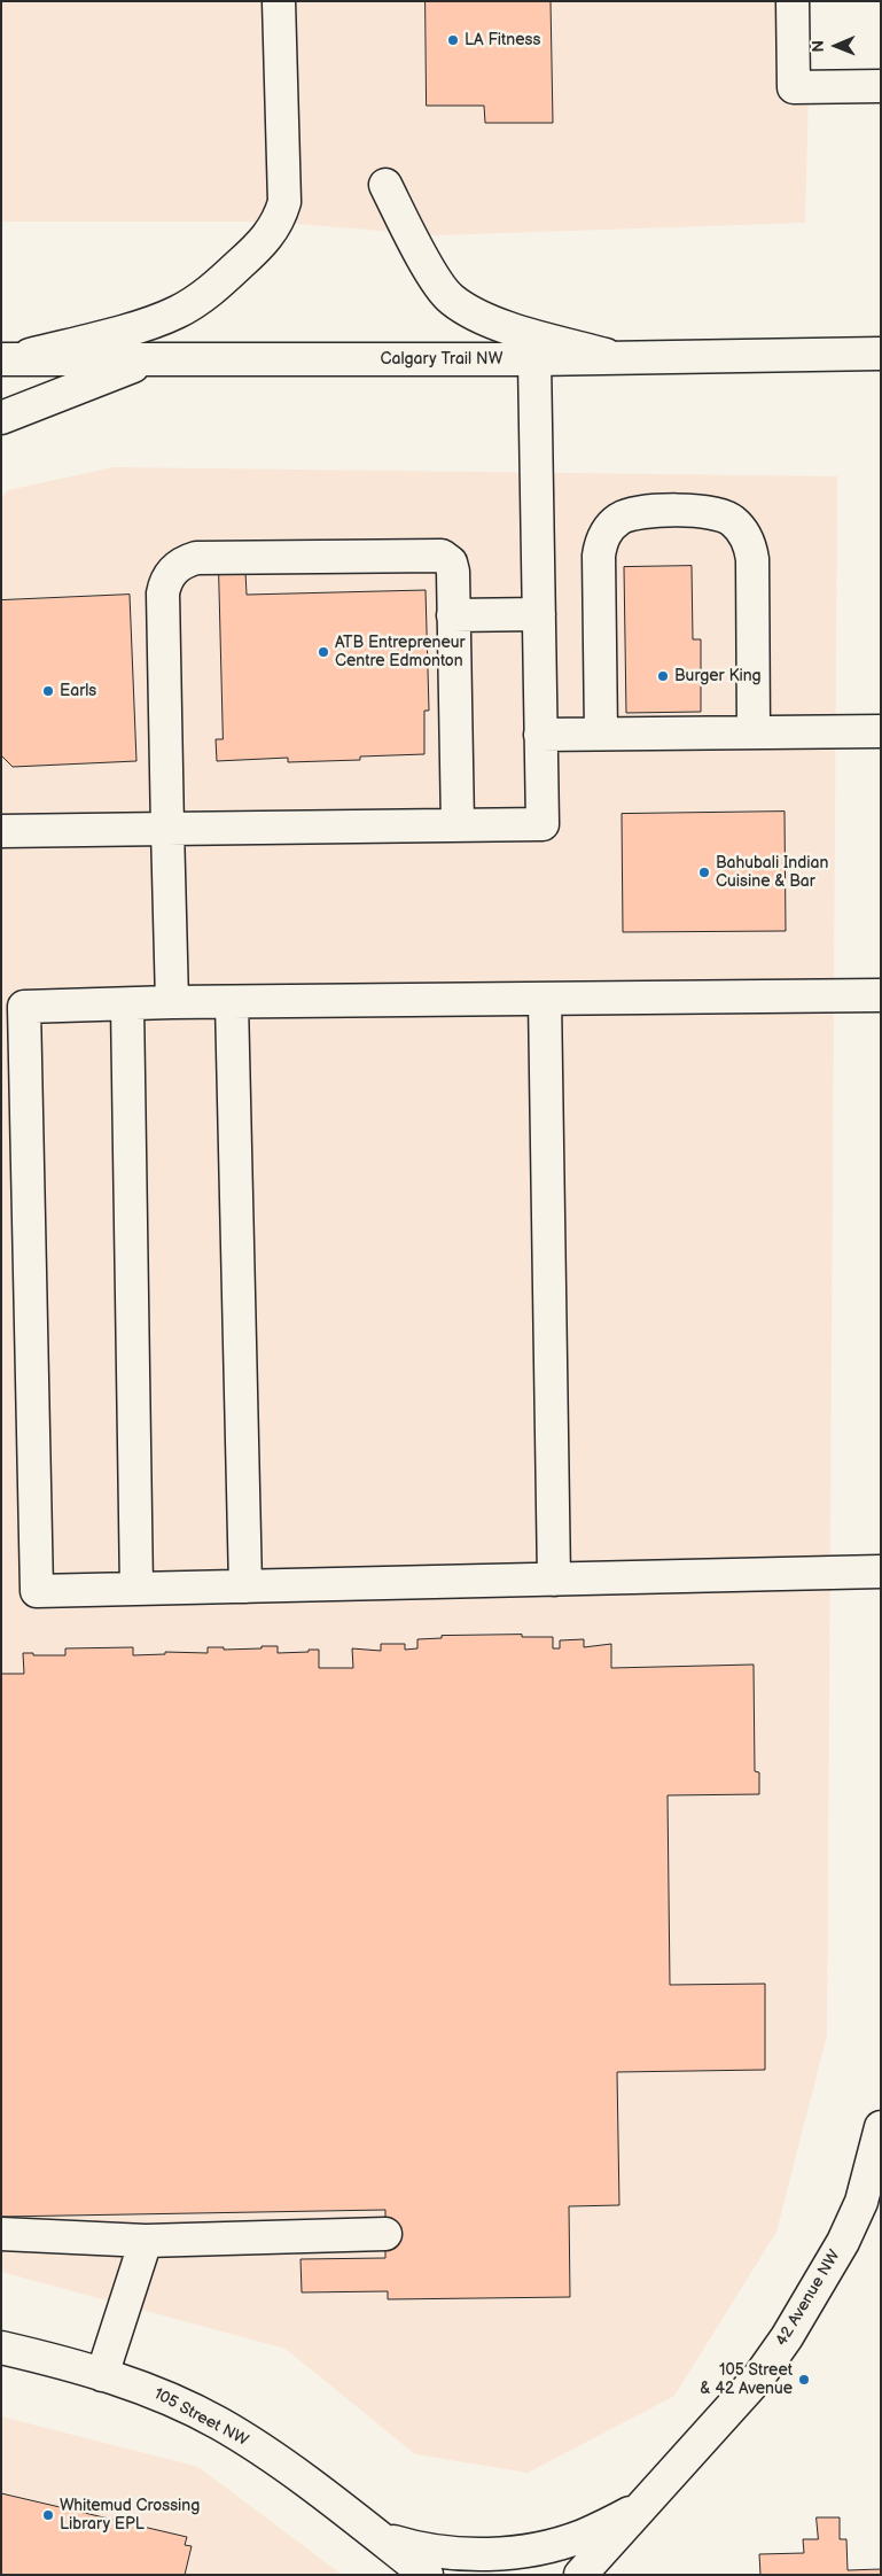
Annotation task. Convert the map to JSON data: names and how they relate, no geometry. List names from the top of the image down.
{
  "streets": {
    "main road": ["Calgary Trail NW", "42 Avenue NW", "105 Street NW"]
  },
  "crossings": [
    ["42 Avenue NW", "105 Street NW"]
  ],
  "places": [
    "LA Fitness",
    "ATB Entrepreneur Centre Edmonton",
    "Burger King",
    "Earls",
    "Bahubali Indian Cuisine & Bar",
    "105 Street & 42 Avenue",
    "Whitemud Crossing Library EPL"
  ],
  "north": "left"
}
